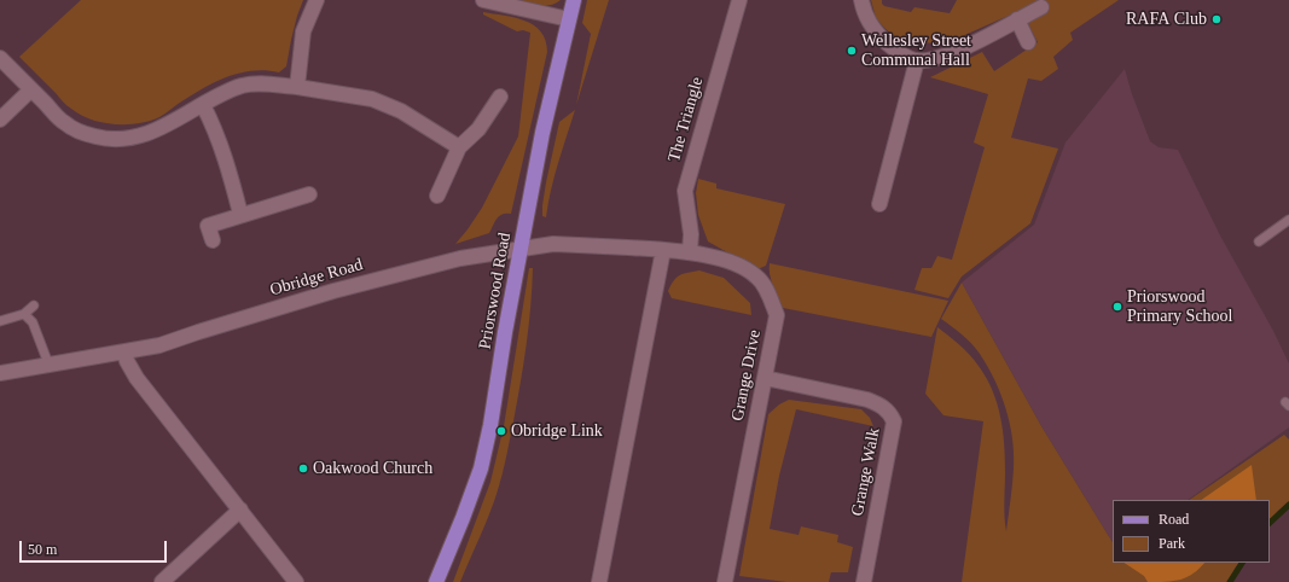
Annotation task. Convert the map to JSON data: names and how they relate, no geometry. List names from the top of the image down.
{
  "streets": {
    "main road": ["Priorswood Road"],
    "street": [
      "The Triangle",
      "Obridge Road",
      "Grange Drive",
      "Grange Walk"
    ]
  },
  "crossings": [
    ["The Triangle", "Grange Drive"],
    ["Obridge Road", "Priorswood Road"],
    ["Obridge Road", "Grange Drive"],
    ["Priorswood Road", "Grange Drive"],
    ["Grange Drive", "Grange Walk"]
  ],
  "places": [
    "RAFA Club",
    "Wellesley Street Communal Hall",
    "Priorswood Primary School",
    "Obridge Link",
    "Oakwood Church"
  ],
  "legend": ["Road", "Park"],
  "scale_bar": "50 m"
}
